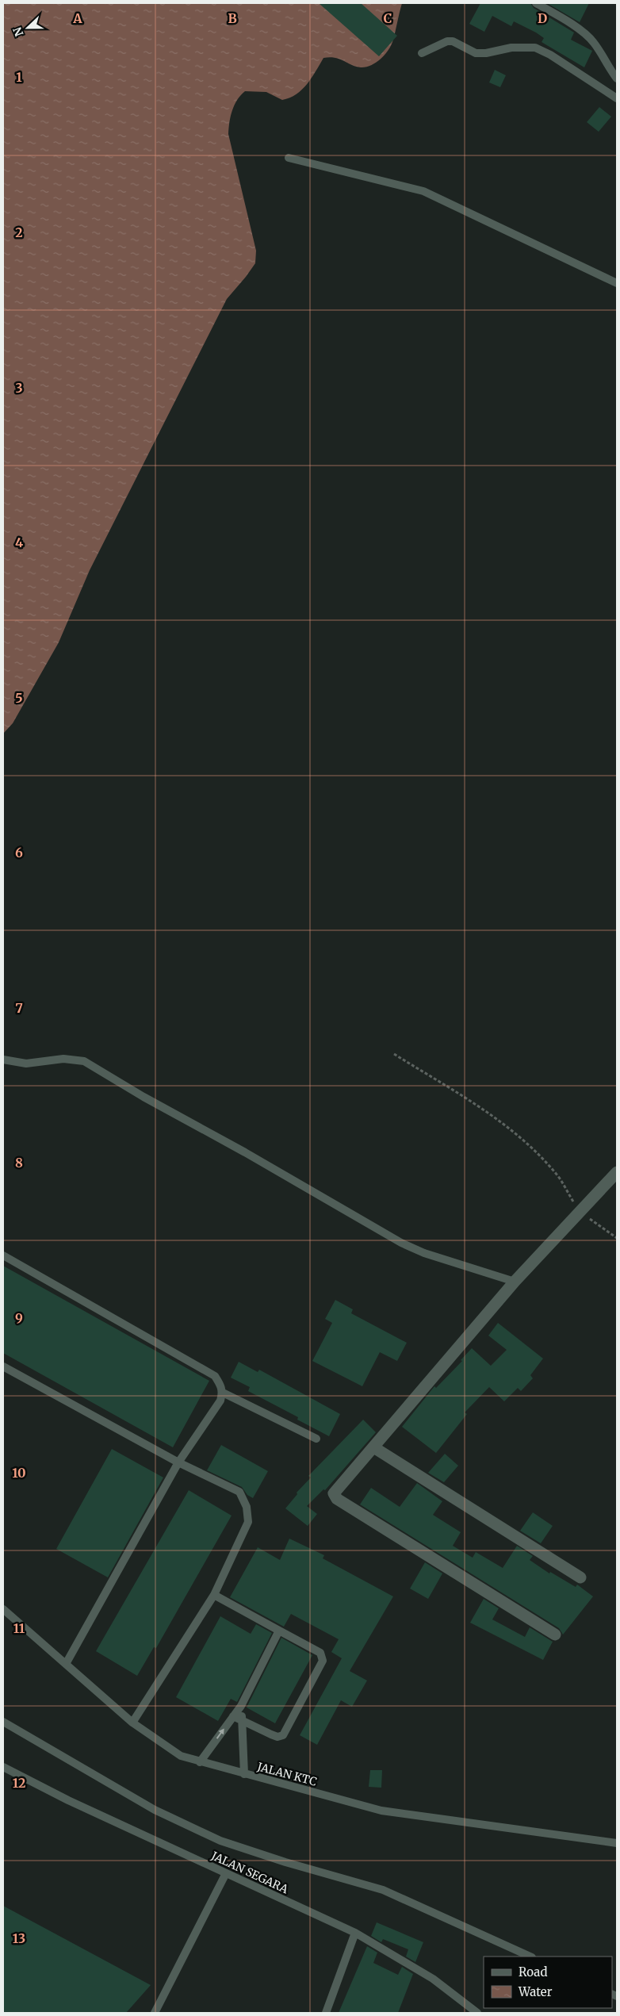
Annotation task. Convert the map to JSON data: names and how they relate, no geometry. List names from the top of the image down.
{
  "streets": {
    "lane": ["JALAN KTC", "JALAN SEGARA"]
  },
  "legend": ["Road", "Water"],
  "north": "left",
  "grid": {
    "columns": [
      "A",
      "B",
      "C",
      "D"
    ],
    "rows": [
      "1",
      "2",
      "3",
      "4",
      "5",
      "6",
      "7",
      "8",
      "9",
      "10",
      "11",
      "12",
      "13"
    ]
  }
}
